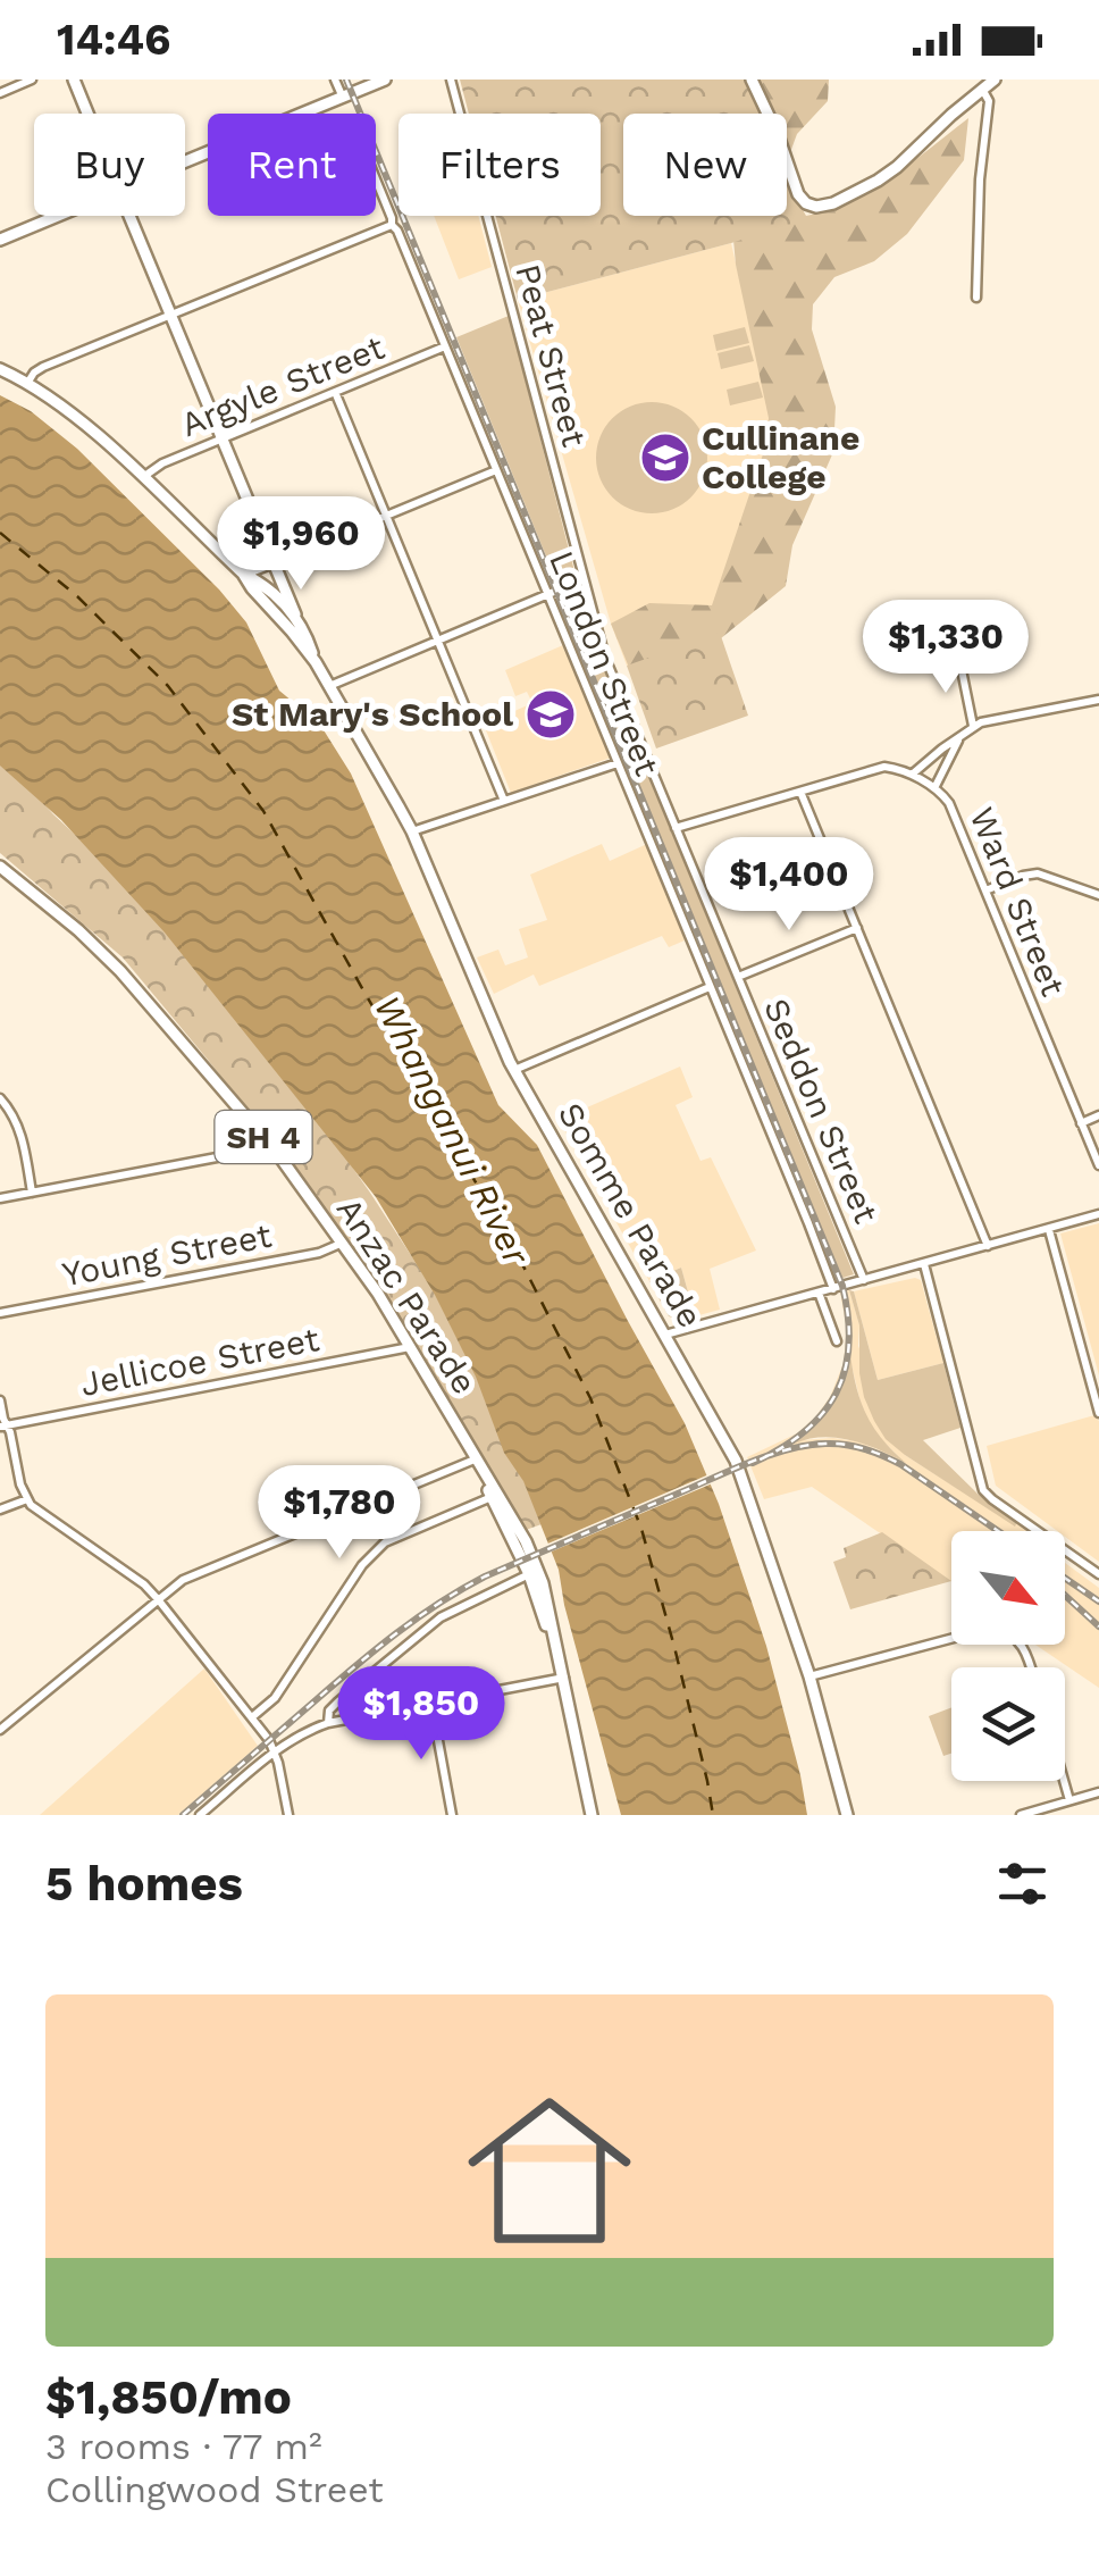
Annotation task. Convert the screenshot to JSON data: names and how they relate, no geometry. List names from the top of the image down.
{
  "streets": {
    "main road": ["SH 4", "Somme Parade", "Anzac Parade"],
    "street": [
      "Peat Street",
      "Argyle Street",
      "London Street",
      "Ward Street",
      "Seddon Street",
      "Young Street",
      "Jellicoe Street"
    ]
  },
  "crossings": [
    ["Peat Street", "Seddon Street"],
    ["Argyle Street", "London Street"],
    ["Argyle Street", "Somme Parade"],
    ["Young Street", "Anzac Parade"],
    ["Anzac Parade", "Jellicoe Street"]
  ],
  "water": ["Whanganui River"],
  "places": {
    "school or university": ["Cullinane College", "St Mary's School"]
  },
  "north": "bottom right",
  "page": {
    "status": "14:46",
    "chip": [
      "Buy",
      "Rent",
      "Filters",
      "New"
    ],
    "price": [
      "$1,960",
      "$1,330",
      "$1,400",
      "$1,780",
      "$1,850"
    ],
    "heading": "5 homes",
    "list": [
      {
        "name": "$1,850/mo",
        "note": "3 rooms · 77 m² · Collingwood Street"
      }
    ]
  }
}
